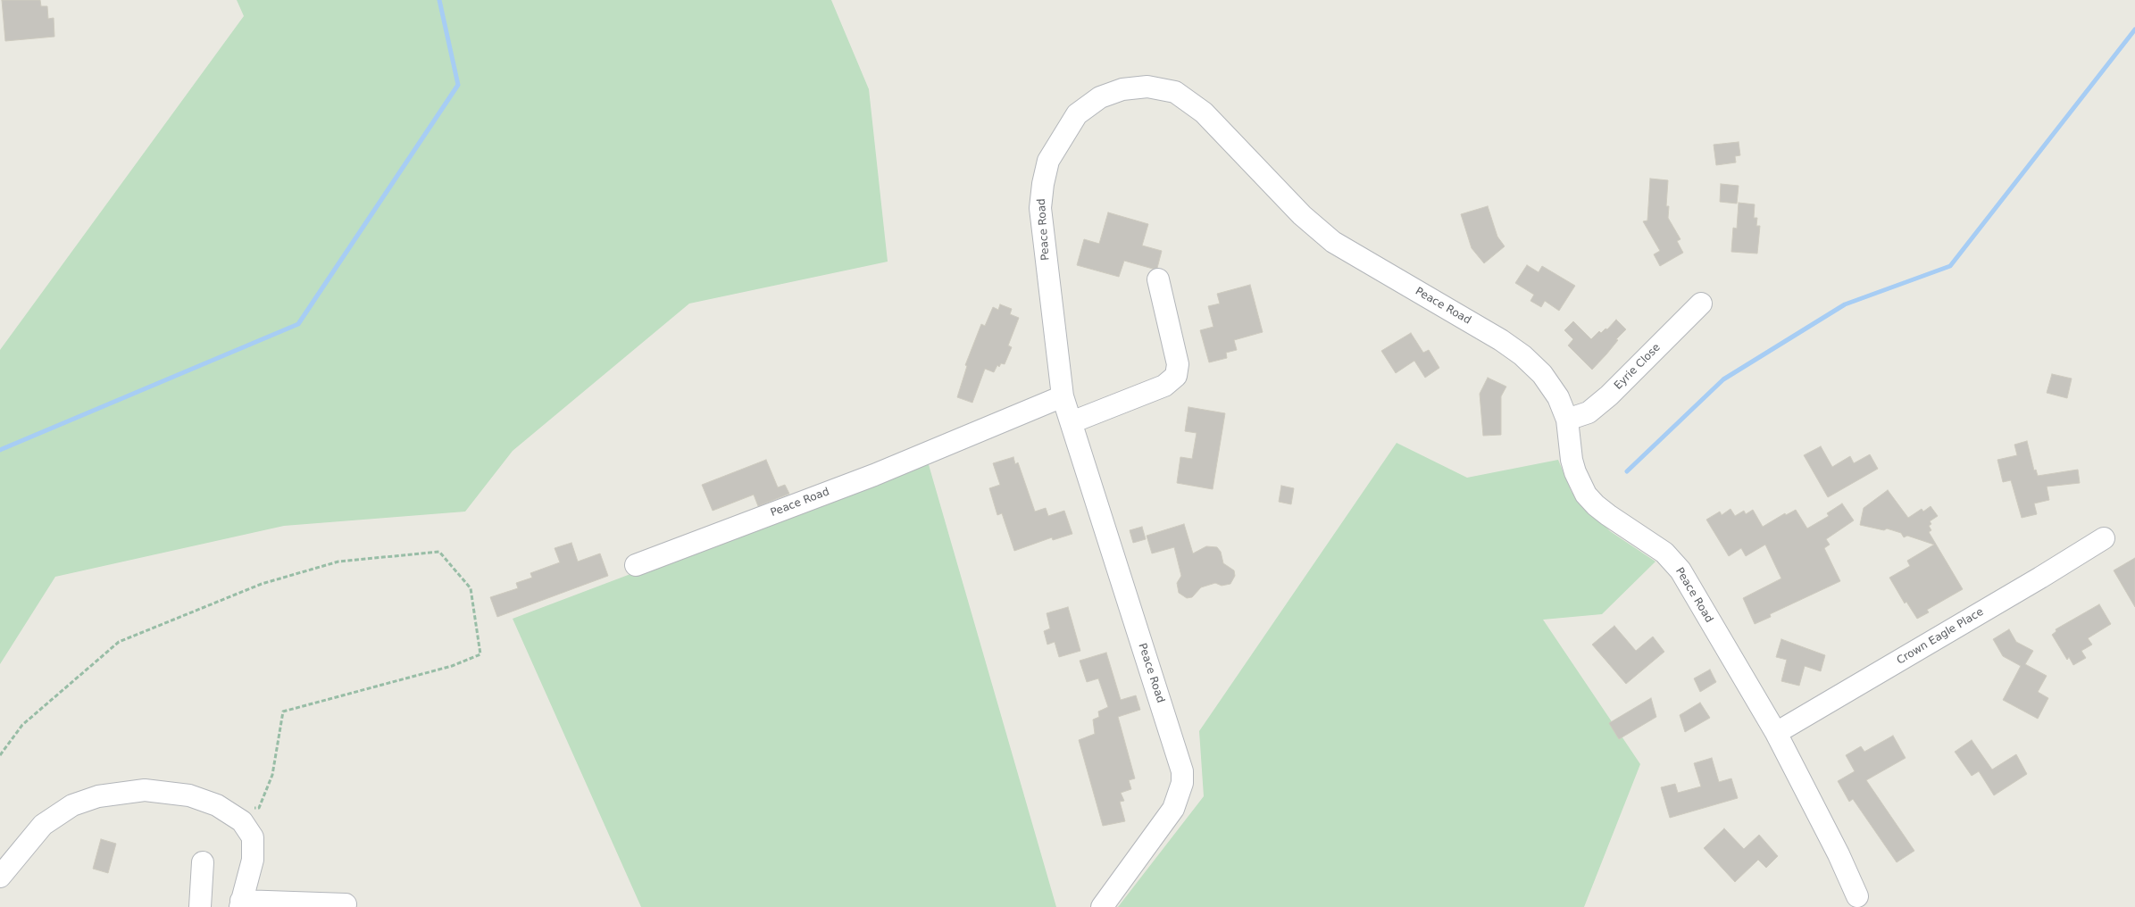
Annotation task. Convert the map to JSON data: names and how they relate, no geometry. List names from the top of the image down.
{
  "streets": {
    "street": ["Peace Road", "Eyrie Close", "Crown Eagle Place"]
  },
  "crossings": [
    ["Peace Road", "Eyrie Close"],
    ["Peace Road", "Crown Eagle Place"]
  ]
}
